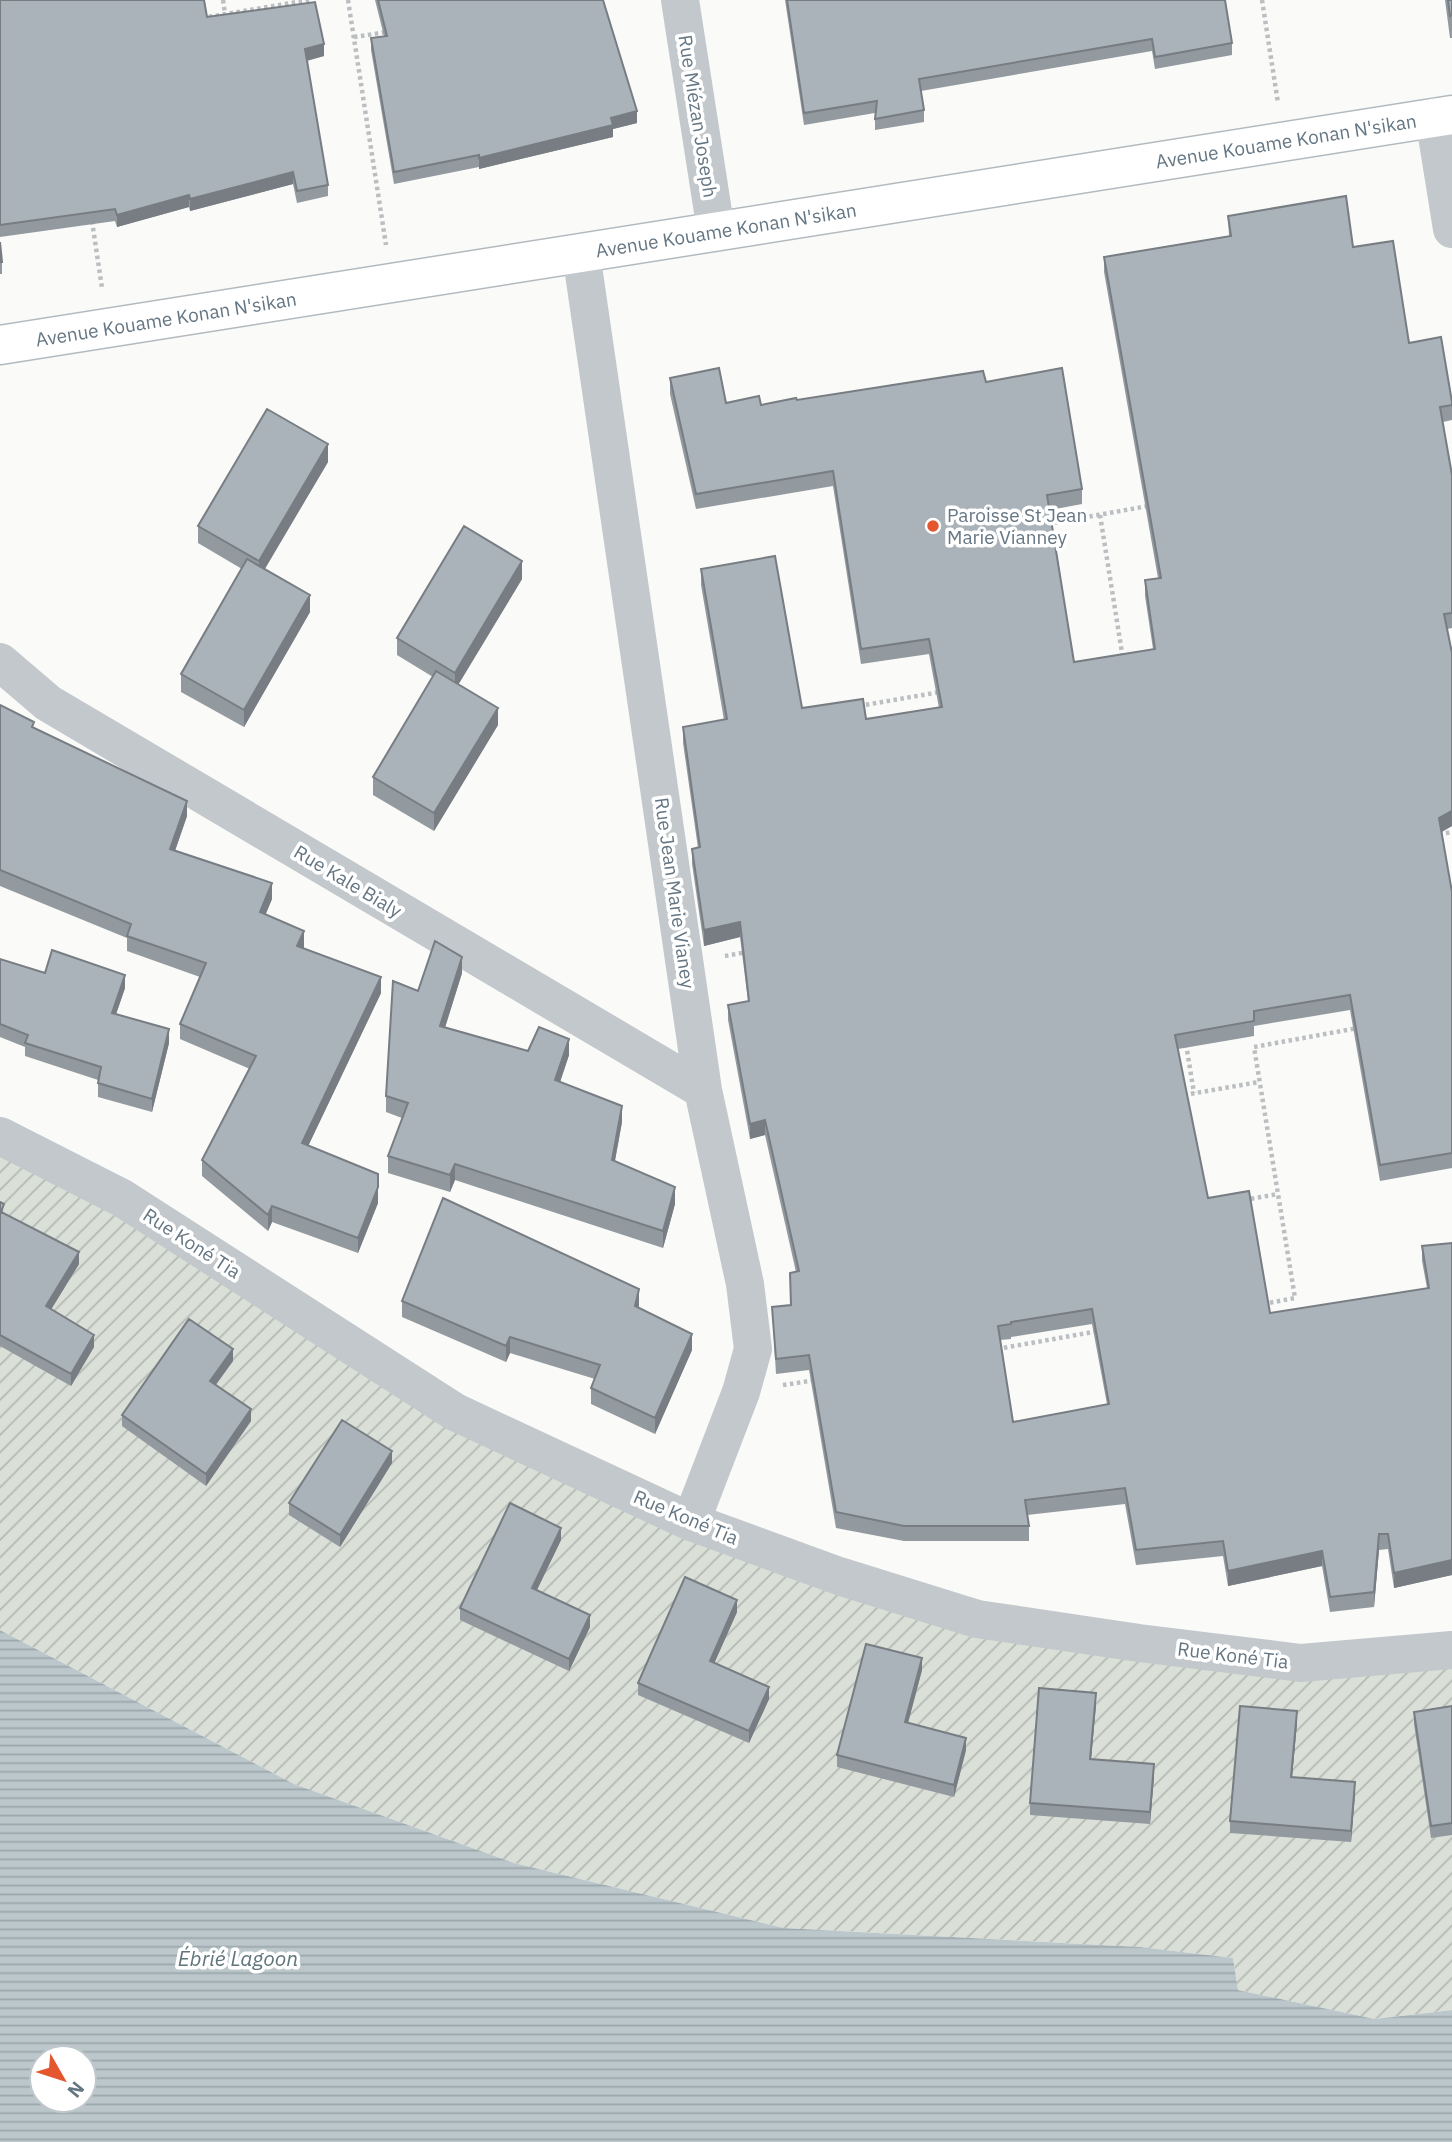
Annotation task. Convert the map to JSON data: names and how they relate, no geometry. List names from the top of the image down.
{
  "streets": {
    "street": [
      "Rue Miézan Joseph",
      "Avenue Kouame Konan N'sikan",
      "Rue Kale Bialy",
      "Rue Jean Marie Vianey",
      "Rue Koné Tia"
    ]
  },
  "crossings": [
    ["Rue Miézan Joseph", "Avenue Kouame Konan N'sikan"],
    ["Avenue Kouame Konan N'sikan", "Rue Jean Marie Vianey"],
    ["Rue Kale Bialy", "Rue Jean Marie Vianey"],
    ["Rue Jean Marie Vianey", "Rue Koné Tia"]
  ],
  "water": ["Ébrié Lagoon"],
  "places": ["Paroisse St Jean Marie Vianney"],
  "north": "bottom right"
}
